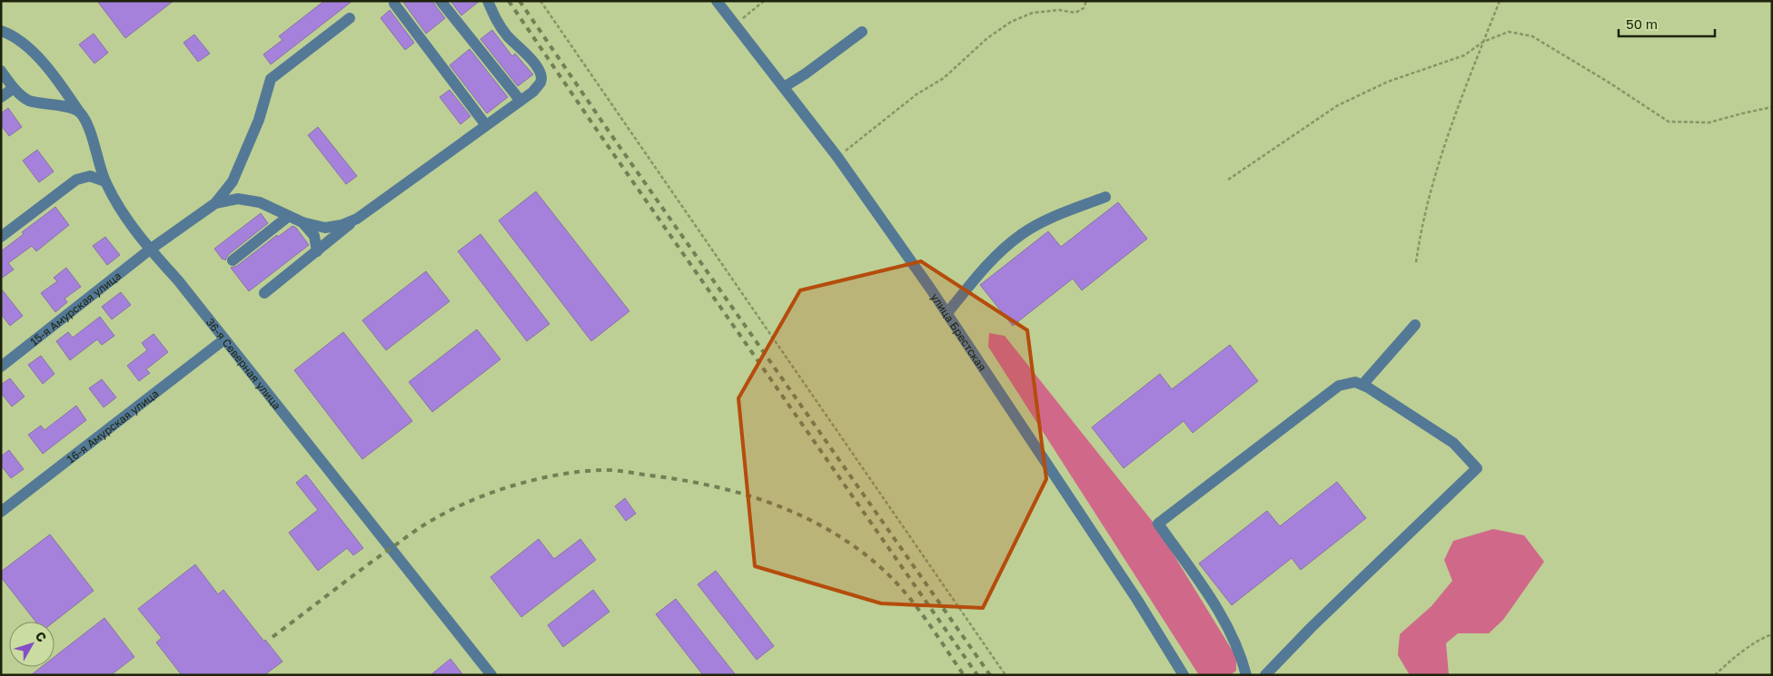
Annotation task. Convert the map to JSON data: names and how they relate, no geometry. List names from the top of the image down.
{
  "streets": {
    "street": [
      "15-я Амурская улица",
      "улица Брестская",
      "36-я Северная улица",
      "16-я Амурская улица"
    ]
  },
  "crossings": [
    ["15-я Амурская улица", "36-я Северная улица"],
    ["36-я Северная улица", "16-я Амурская улица"]
  ],
  "scale_bar": "50 m",
  "north": "top right"
}
